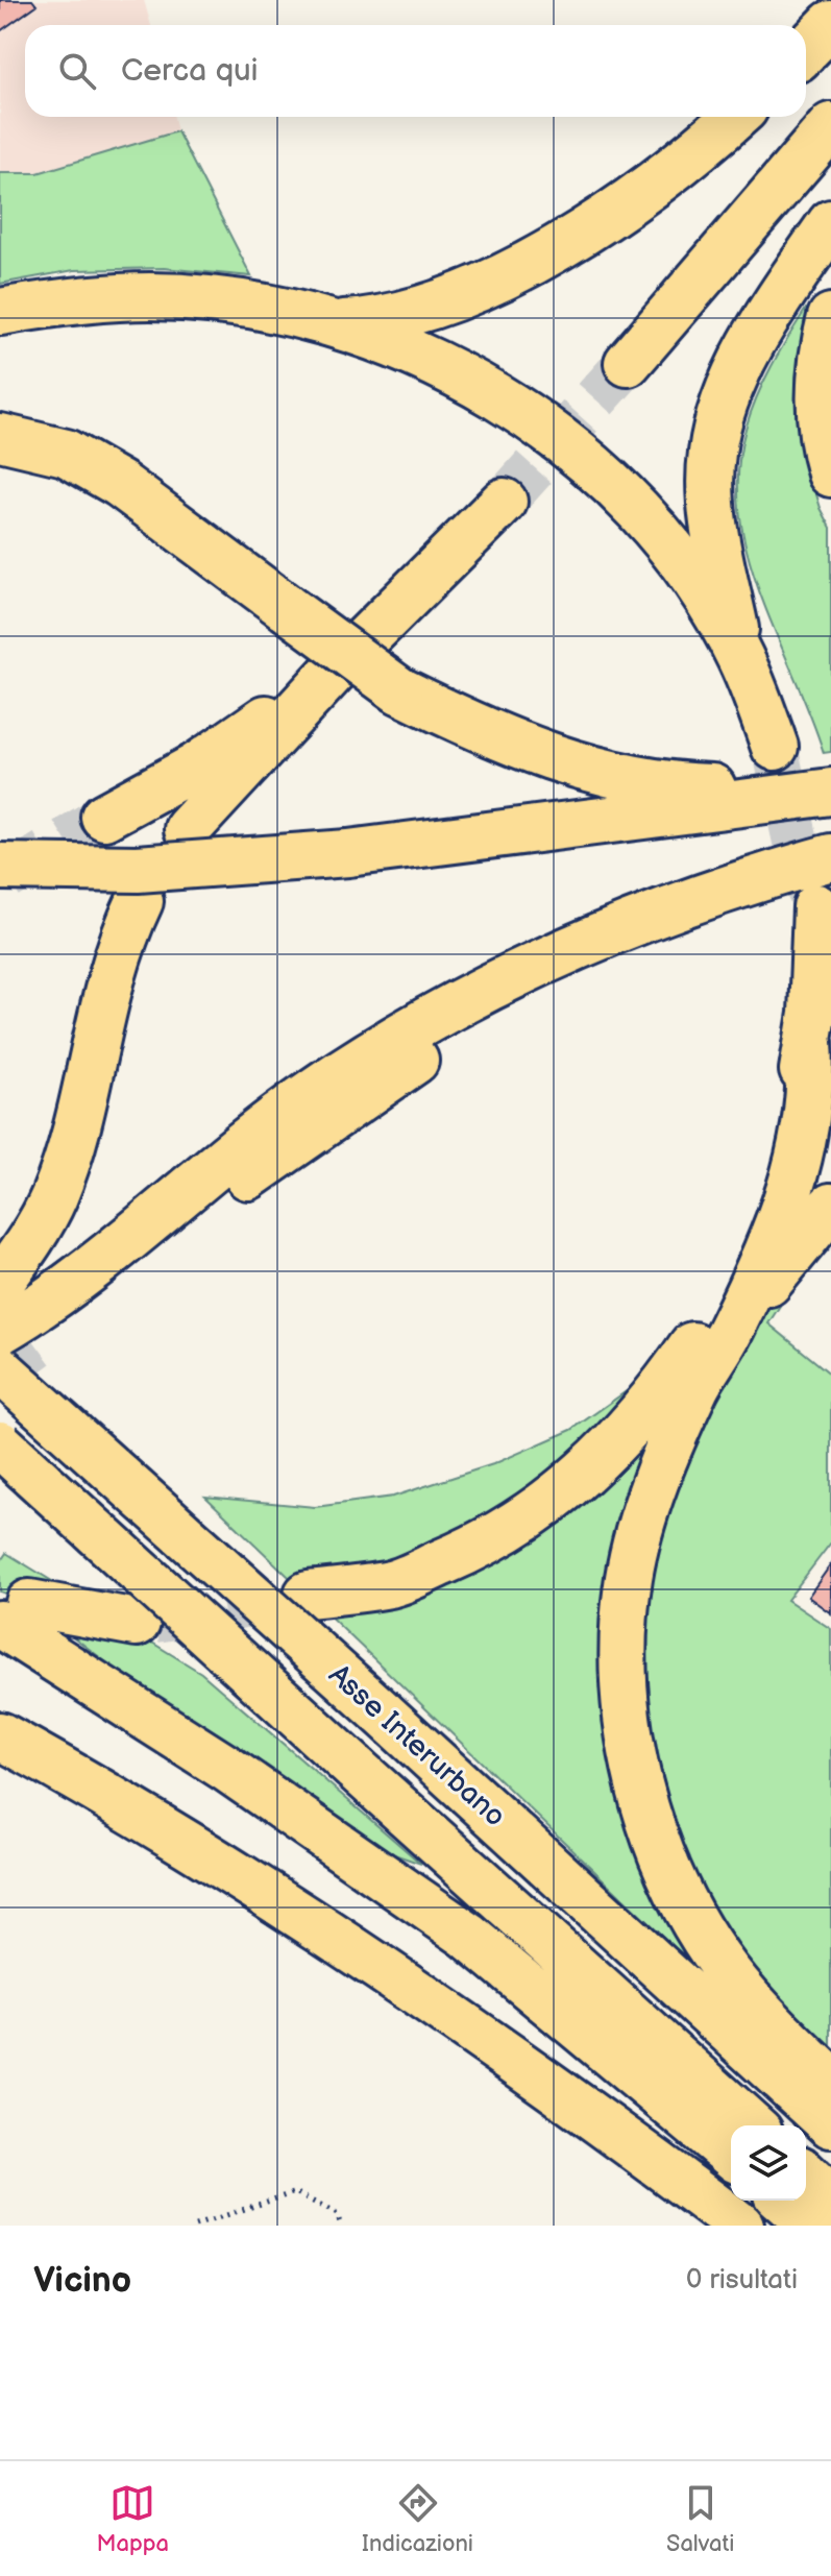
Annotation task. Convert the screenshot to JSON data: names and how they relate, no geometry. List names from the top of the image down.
{
  "streets": {
    "highway": ["Asse Interurbano"]
  },
  "page": {
    "search": "Cerca qui",
    "heading": ["Vicino", "0 risultati"],
    "nav": ["Mappa", "Indicazioni", "Salvati"]
  }
}
